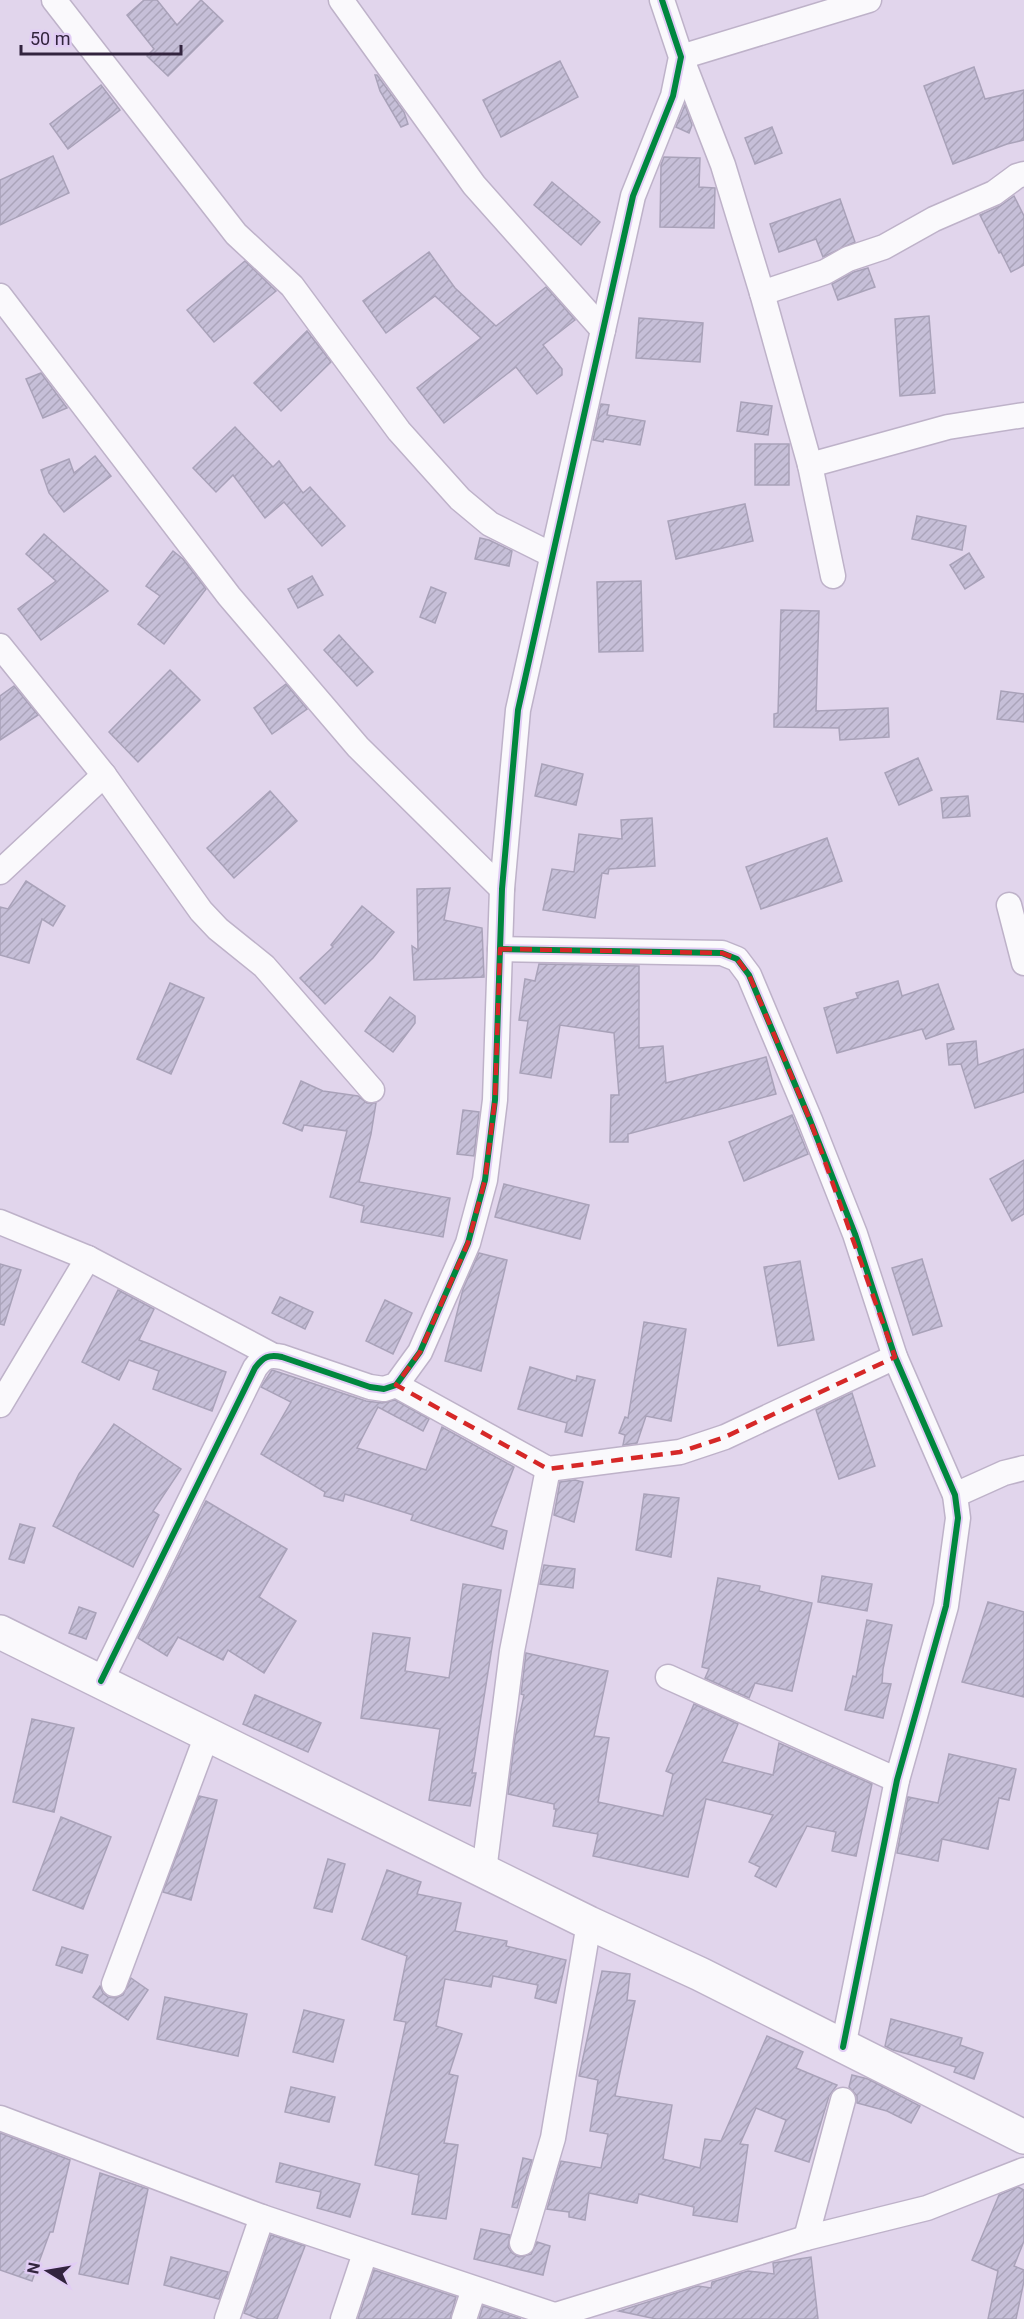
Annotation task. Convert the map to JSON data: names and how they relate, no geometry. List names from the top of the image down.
{
  "scale_bar": "50 m",
  "north": "left"
}
